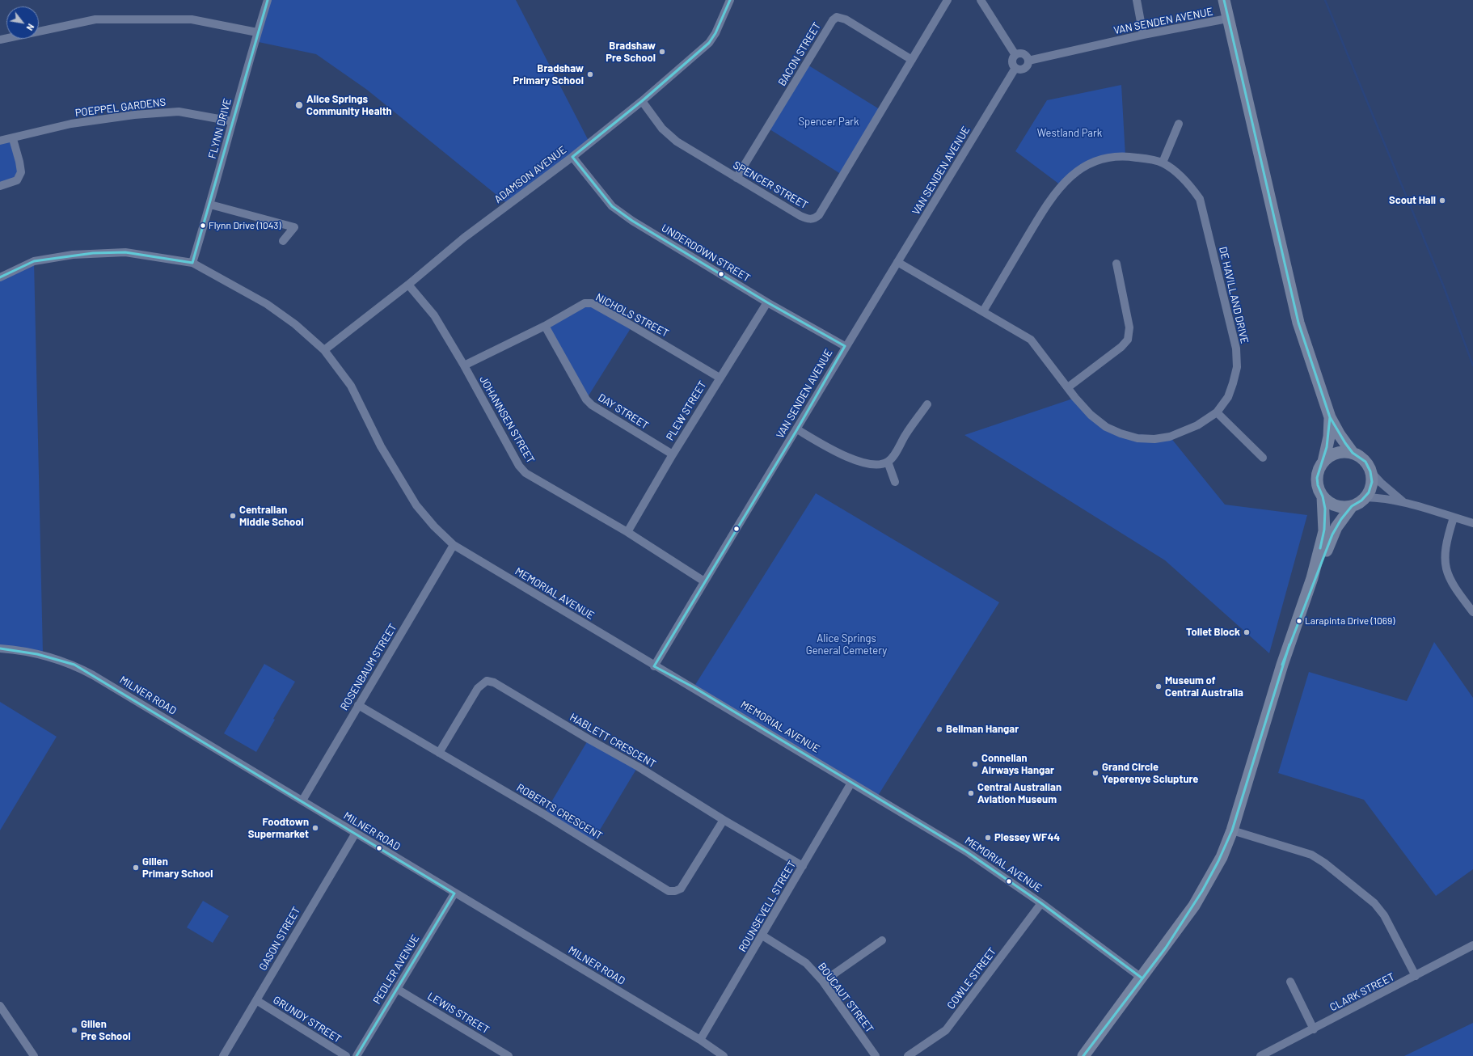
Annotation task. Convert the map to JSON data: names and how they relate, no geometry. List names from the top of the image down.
{
  "streets": {
    "street": [
      "VAN SENDEN AVENUE",
      "BACON STREET",
      "POEPPEL GARDENS",
      "FLYNN DRIVE",
      "ADAMSON AVENUE",
      "SPENCER STREET",
      "UNDERDOWN STREET",
      "DE HAVILLAND DRIVE",
      "NICHOLS STREET",
      "PLEW STREET",
      "DAY STREET",
      "JOHANNSEN STREET",
      "MEMORIAL AVENUE",
      "ROSENBAUM STREET",
      "MILNER ROAD",
      "HABLETT CRESCENT",
      "ROBERTS CRESCENT",
      "ROUNSEVELL STREET",
      "GASON STREET",
      "PEDLER AVENUE",
      "COWLE STREET",
      "CLARK STREET",
      "BOUCAUT STREET",
      "LEWIS STREET",
      "GRUNDY STREET"
    ]
  },
  "crossings": [
    ["VAN SENDEN AVENUE", "UNDERDOWN STREET"],
    ["VAN SENDEN AVENUE", "DE HAVILLAND DRIVE"],
    ["VAN SENDEN AVENUE", "JOHANNSEN STREET"],
    ["VAN SENDEN AVENUE", "MEMORIAL AVENUE"],
    ["BACON STREET", "SPENCER STREET"],
    ["POEPPEL GARDENS", "FLYNN DRIVE"],
    ["FLYNN DRIVE", "MEMORIAL AVENUE"],
    ["ADAMSON AVENUE", "SPENCER STREET"],
    ["ADAMSON AVENUE", "UNDERDOWN STREET"],
    ["ADAMSON AVENUE", "JOHANNSEN STREET"],
    ["ADAMSON AVENUE", "MEMORIAL AVENUE"],
    ["UNDERDOWN STREET", "PLEW STREET"],
    ["NICHOLS STREET", "PLEW STREET"],
    ["NICHOLS STREET", "DAY STREET"],
    ["NICHOLS STREET", "JOHANNSEN STREET"],
    ["PLEW STREET", "DAY STREET"],
    ["PLEW STREET", "JOHANNSEN STREET"],
    ["MEMORIAL AVENUE", "ROSENBAUM STREET"],
    ["MEMORIAL AVENUE", "ROUNSEVELL STREET"],
    ["MEMORIAL AVENUE", "COWLE STREET"],
    ["ROSENBAUM STREET", "MILNER ROAD"],
    ["ROSENBAUM STREET", "ROBERTS CRESCENT"],
    ["MILNER ROAD", "ROUNSEVELL STREET"],
    ["MILNER ROAD", "GASON STREET"],
    ["MILNER ROAD", "PEDLER AVENUE"],
    ["HABLETT CRESCENT", "ROBERTS CRESCENT"],
    ["HABLETT CRESCENT", "ROUNSEVELL STREET"],
    ["ROUNSEVELL STREET", "BOUCAUT STREET"],
    ["GASON STREET", "GRUNDY STREET"],
    ["PEDLER AVENUE", "LEWIS STREET"]
  ],
  "parks": ["Spencer Park", "Westland Park", "Alice Springs General Cemetery"],
  "places": [
    "Bradshaw Pre School",
    "Bradshaw Primary School",
    "Alice Springs Community Health",
    "Scout Hall",
    "Flynn Drive (1043)",
    "Centralian Middle School",
    "Larapinta Drive (1069)",
    "Toilet Block",
    "Museum of Central Australia",
    "Bellman Hangar",
    "Connellan Airways Hangar",
    "Grand Circle Yeperenye Sclupture",
    "Central Australian Aviation Museum",
    "Foodtown Supermarket",
    "Plessey WF44",
    "Gillen Primary School",
    "Gillen Pre School"
  ],
  "north": "bottom right"
}
